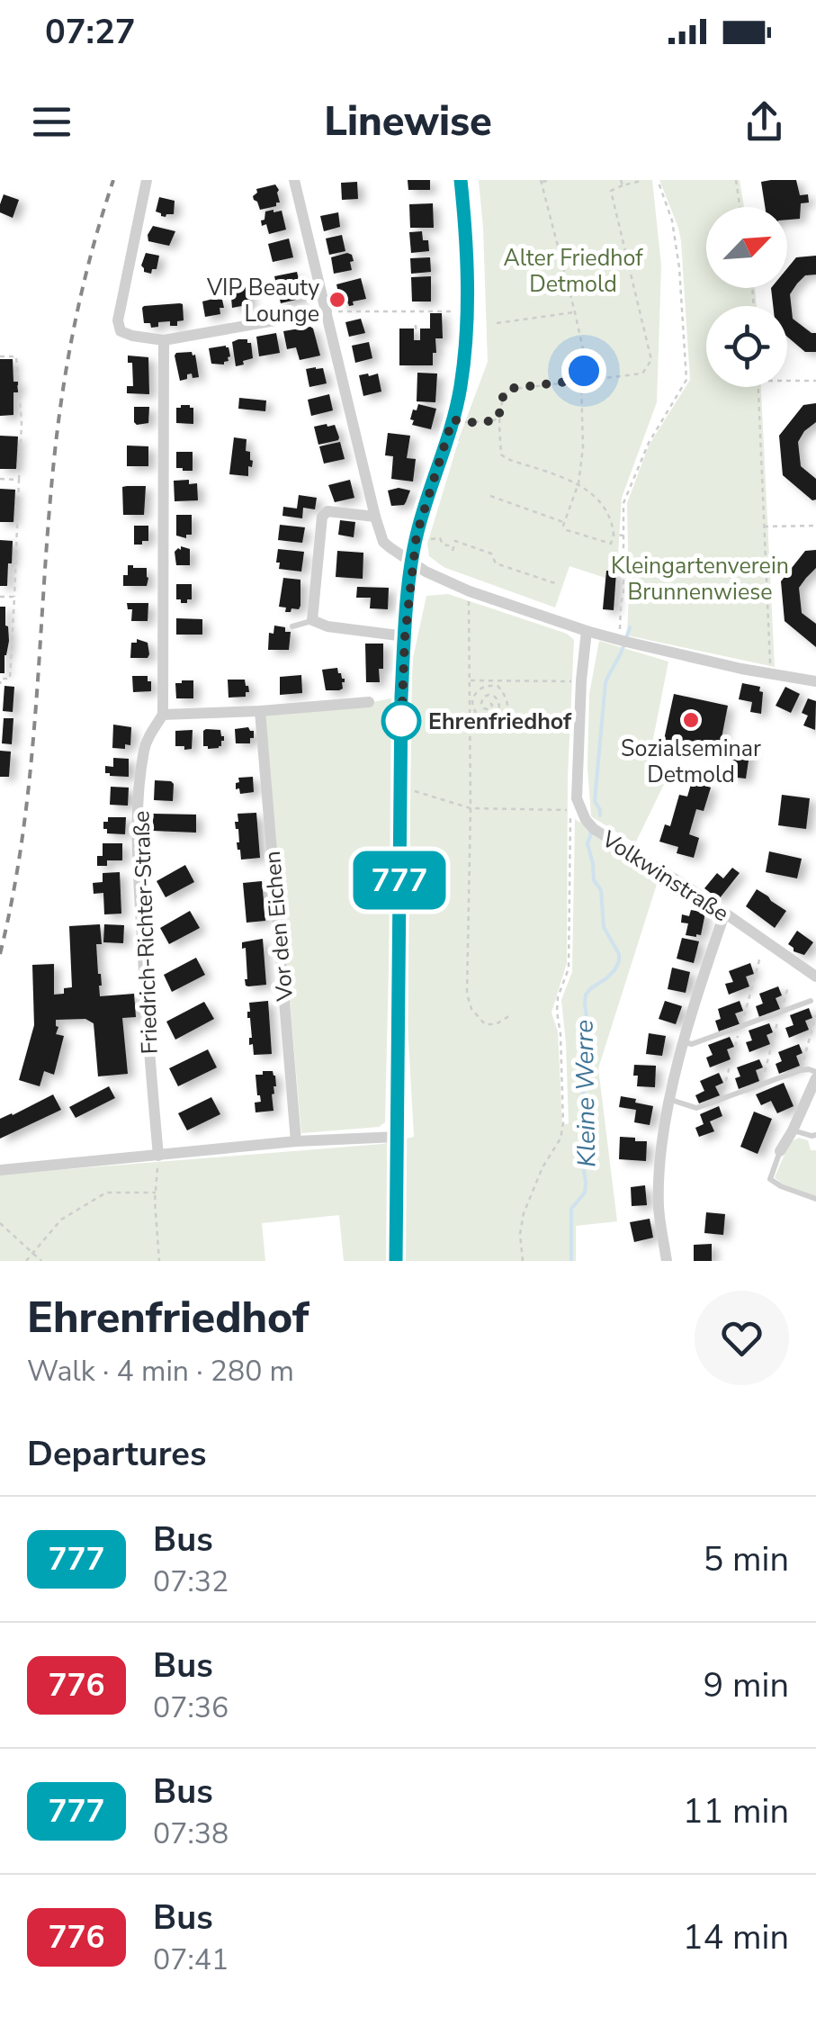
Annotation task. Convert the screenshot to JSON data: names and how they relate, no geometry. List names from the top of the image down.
{
  "streets": {
    "street": ["Volkwinstraße", "Vor den Eichen", "Friedrich-Richter-Straße"]
  },
  "water": ["Kleine Werre"],
  "parks": ["Alter Friedhof Detmold", "Kleingartenverein Brunnenwiese"],
  "places": ["VIP Beauty Lounge", "Sozialseminar Detmold", "Ehrenfriedhof"],
  "lines": ["bus line 777"],
  "north": "top right",
  "page": {
    "status": "07:27",
    "header": "Linewise",
    "on_map": "777",
    "heading": [
      ["Ehrenfriedhof", "Walk · 4 min · 280 m"],
      "Departures"
    ],
    "list": [
      {
        "mark": "777",
        "name": "Bus",
        "note": "07:32",
        "value": "5 min"
      },
      {
        "mark": "776",
        "name": "Bus",
        "note": "07:36",
        "value": "9 min"
      },
      {
        "mark": "777",
        "name": "Bus",
        "note": "07:38",
        "value": "11 min"
      },
      {
        "mark": "776",
        "name": "Bus",
        "note": "07:41",
        "value": "14 min"
      }
    ]
  }
}
